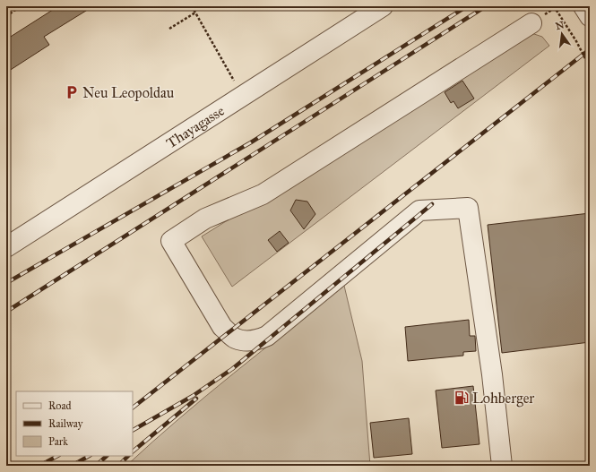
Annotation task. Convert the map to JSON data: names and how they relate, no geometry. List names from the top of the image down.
{
  "streets": {
    "street": ["Thayagasse"]
  },
  "places": {
    "parking": ["Neu Leopoldau"],
    "fuel station": ["Lohberger"]
  },
  "legend": ["Road", "Railway", "Park"],
  "north": "top"
}
